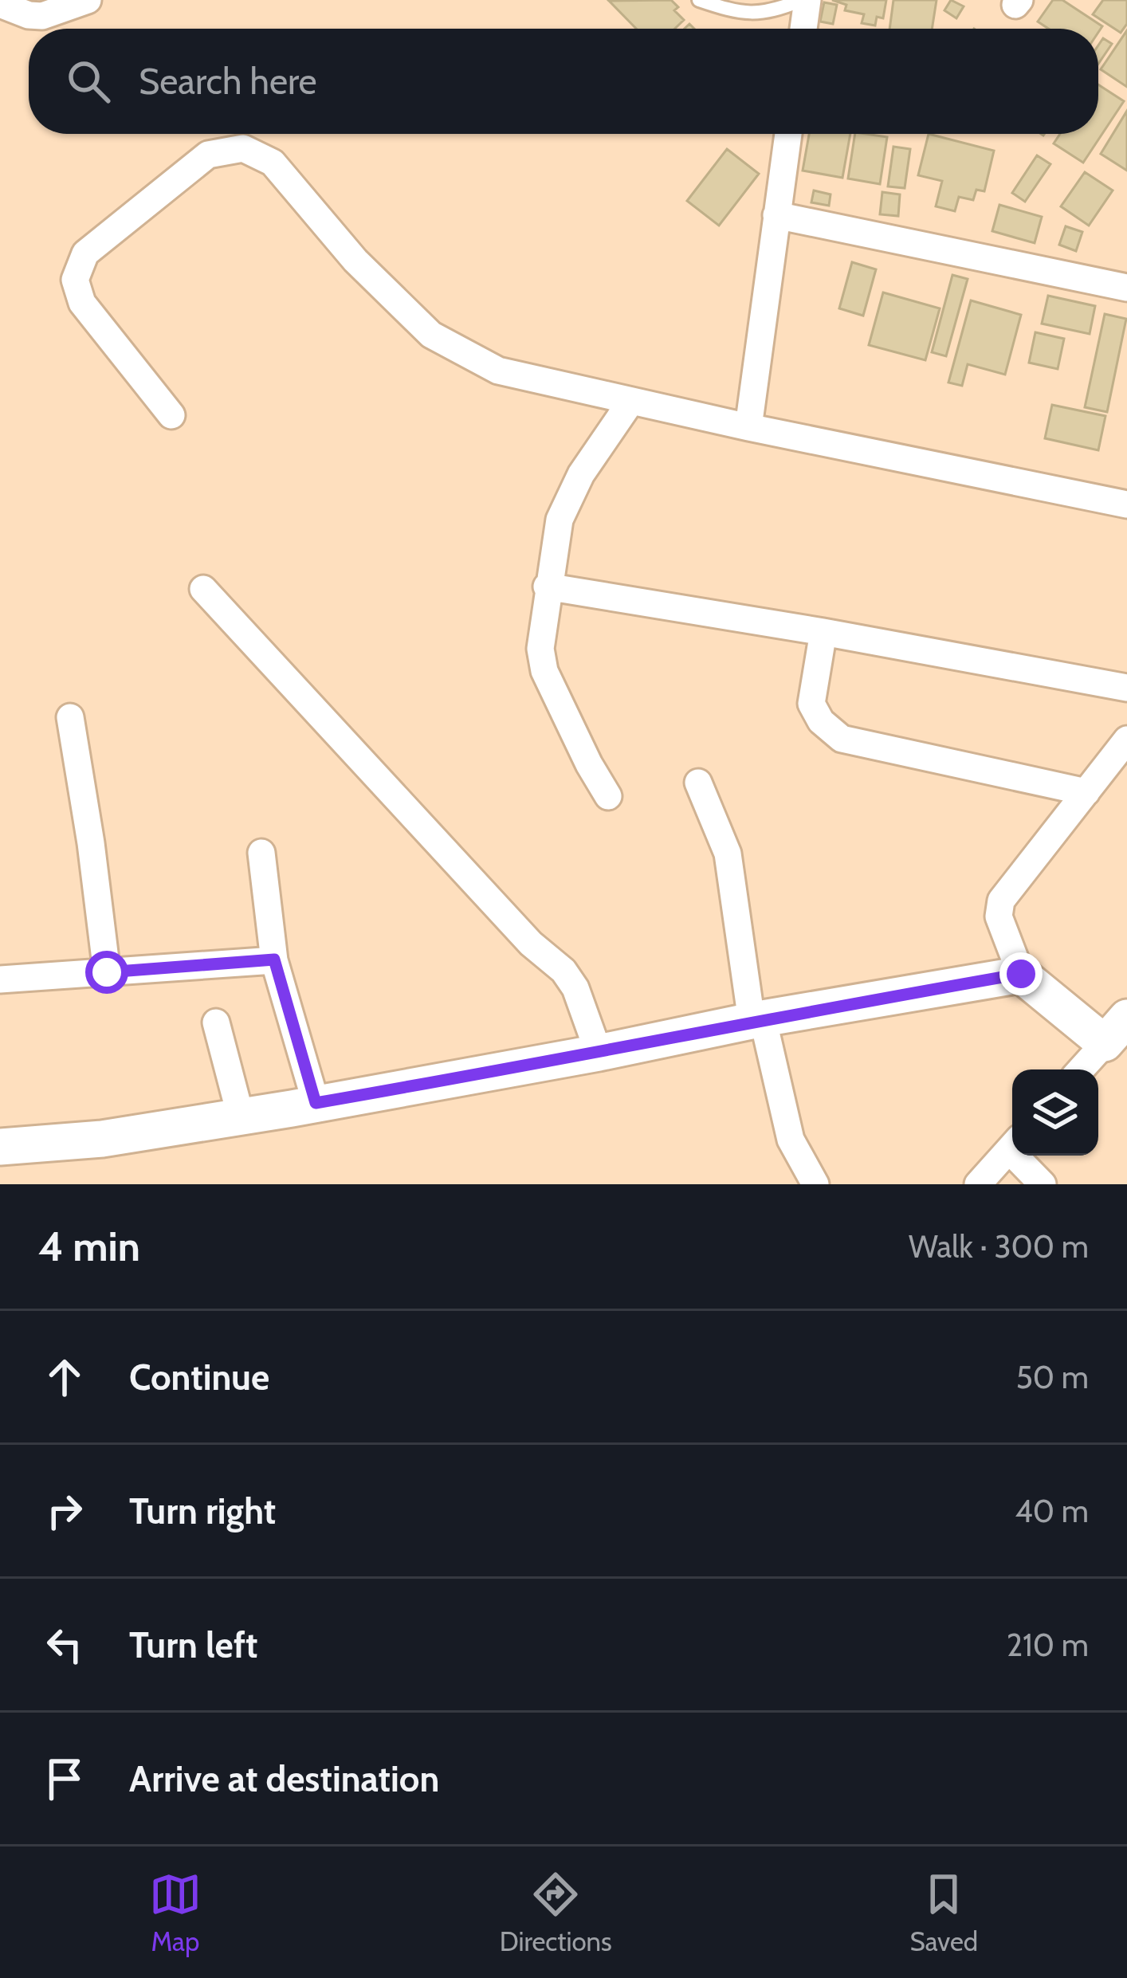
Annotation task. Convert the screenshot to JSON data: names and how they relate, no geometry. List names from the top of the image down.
{
  "page": {
    "search": "Search here",
    "heading": ["4 min", "Walk · 300 m"],
    "list": [
      ["Continue", "50 m"],
      ["Turn right", "40 m"],
      ["Turn left", "210 m"],
      "Arrive at destination"
    ],
    "nav": ["Map", "Directions", "Saved"]
  }
}
